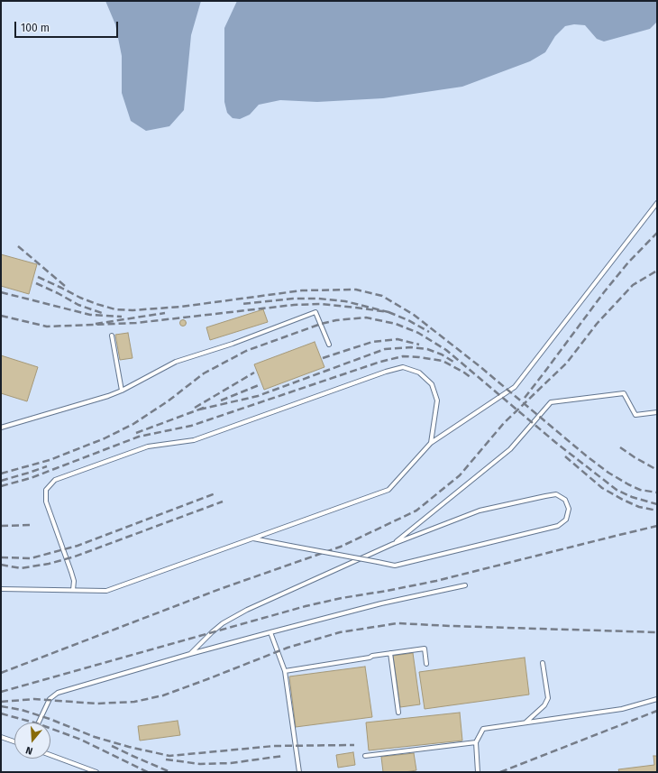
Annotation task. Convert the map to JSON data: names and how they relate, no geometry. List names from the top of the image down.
{
  "scale_bar": "100 m",
  "north": "bottom"
}
